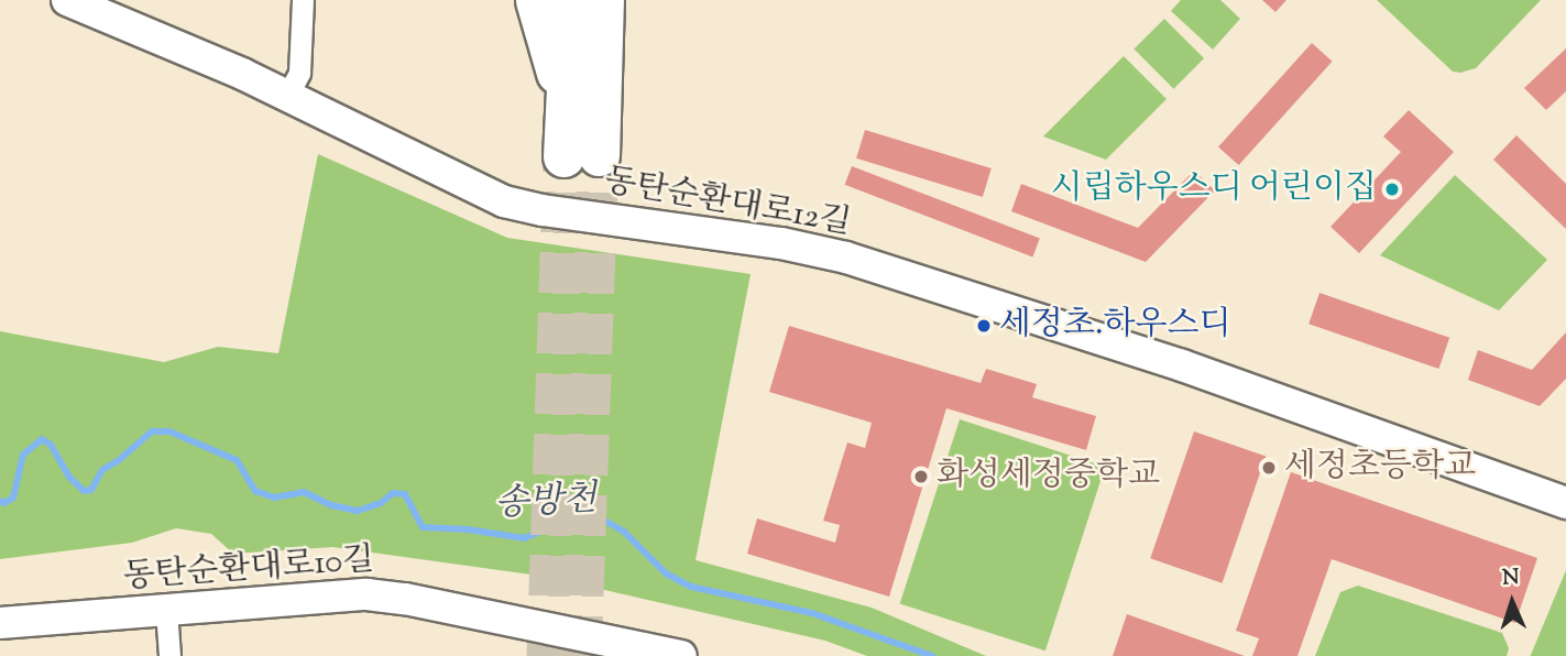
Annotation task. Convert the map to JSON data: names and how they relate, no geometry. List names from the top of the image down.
{
  "streets": {
    "street": ["동탄순환대로12길", "동탄순환대로10길"]
  },
  "water": ["송방천"],
  "places": [
    "시립하우스디 어린이집",
    "세정초.하우스디",
    "세정초등학교",
    "화성세정중학교"
  ],
  "north": "top"
}
